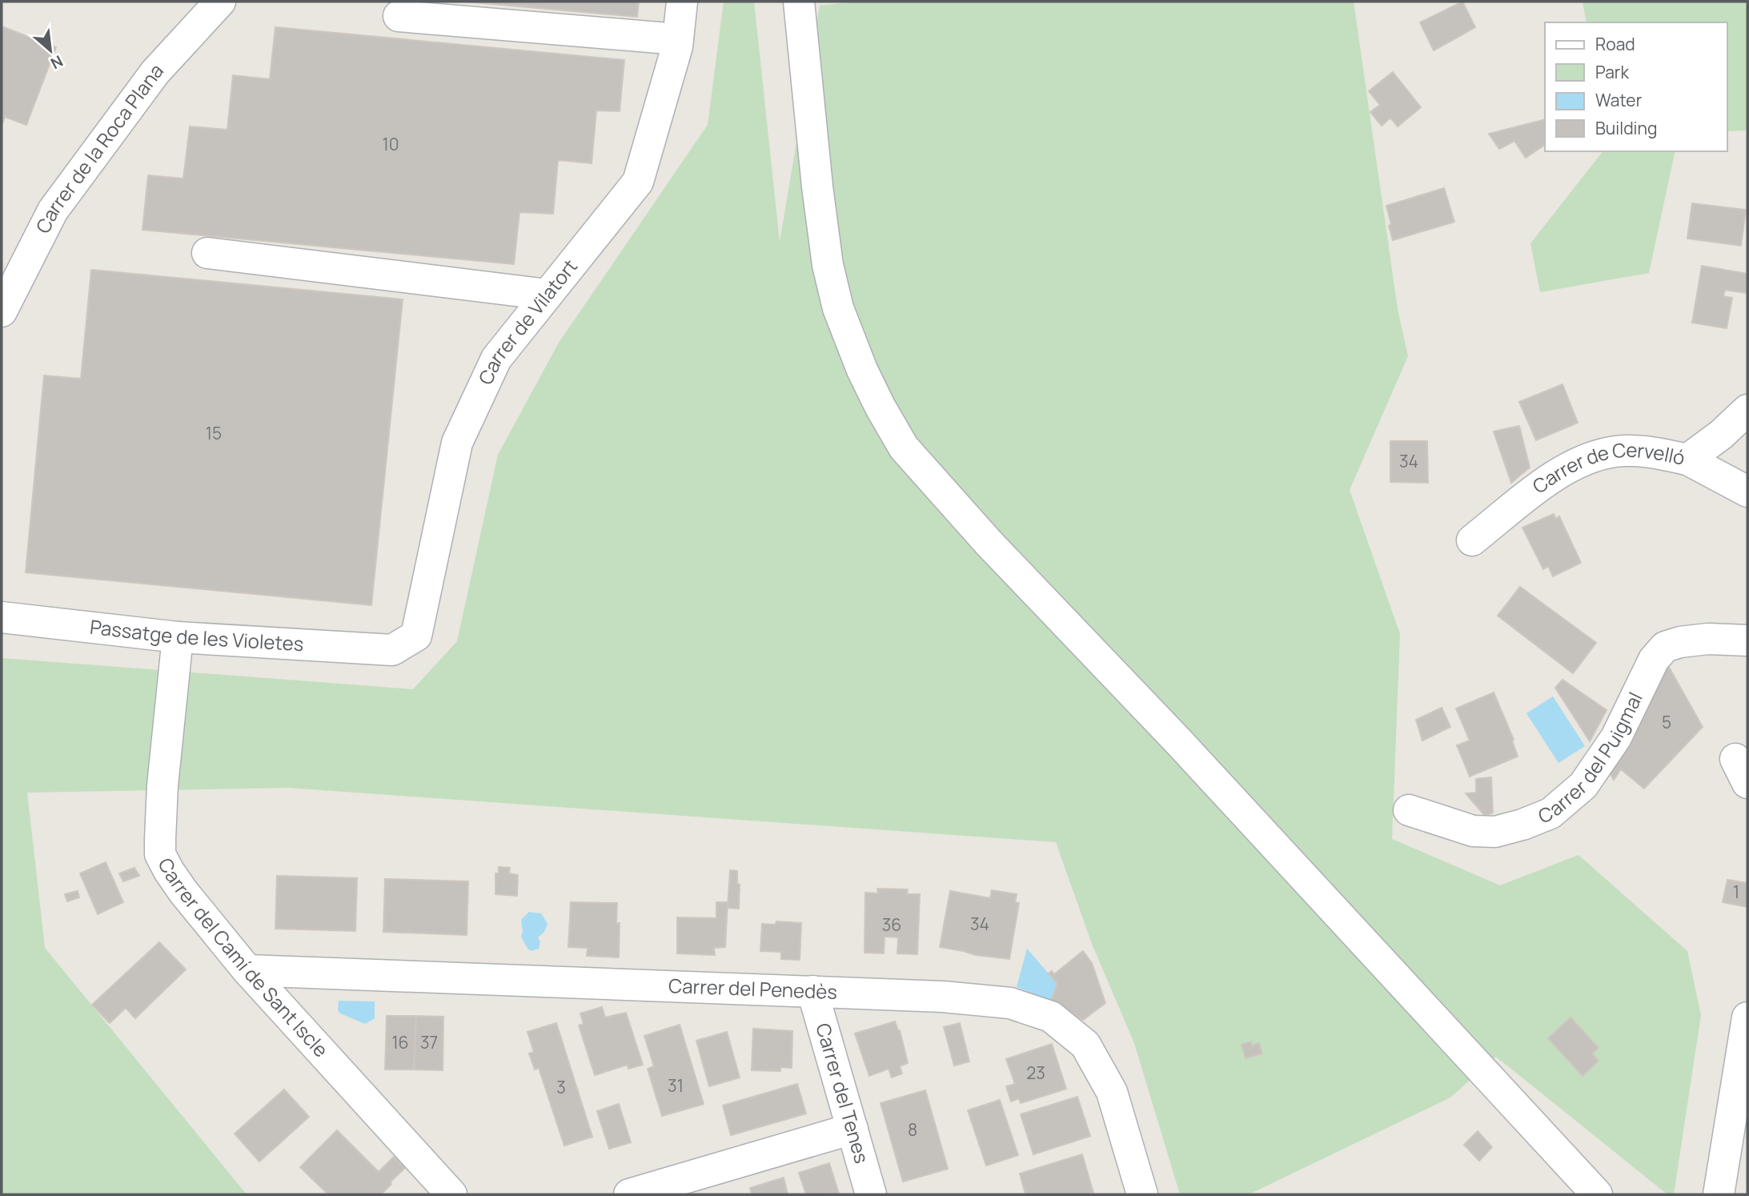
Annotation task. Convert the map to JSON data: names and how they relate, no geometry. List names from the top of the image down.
{
  "streets": {
    "street": [
      "Carrer de la Roca Plana",
      "Carrer de Vilatort",
      "Carrer de Cervelló",
      "Passatge de les Violetes",
      "Carrer del Puigmal",
      "Carrer del Camí de Sant Iscle",
      "Carrer del Penedès",
      "Carrer del Tenes"
    ]
  },
  "crossings": [
    ["Carrer de Vilatort", "Passatge de les Violetes"],
    ["Passatge de les Violetes", "Carrer del Camí de Sant Iscle"],
    ["Carrer del Camí de Sant Iscle", "Carrer del Penedès"],
    ["Carrer del Penedès", "Carrer del Tenes"]
  ],
  "house_numbers": [
    "10",
    "15",
    "34",
    "5",
    "1",
    "34",
    "36",
    "16",
    "37",
    "23",
    "31",
    "3",
    "8"
  ],
  "legend": [
    "Road",
    "Park",
    "Water",
    "Building"
  ],
  "north": "bottom right"
}
